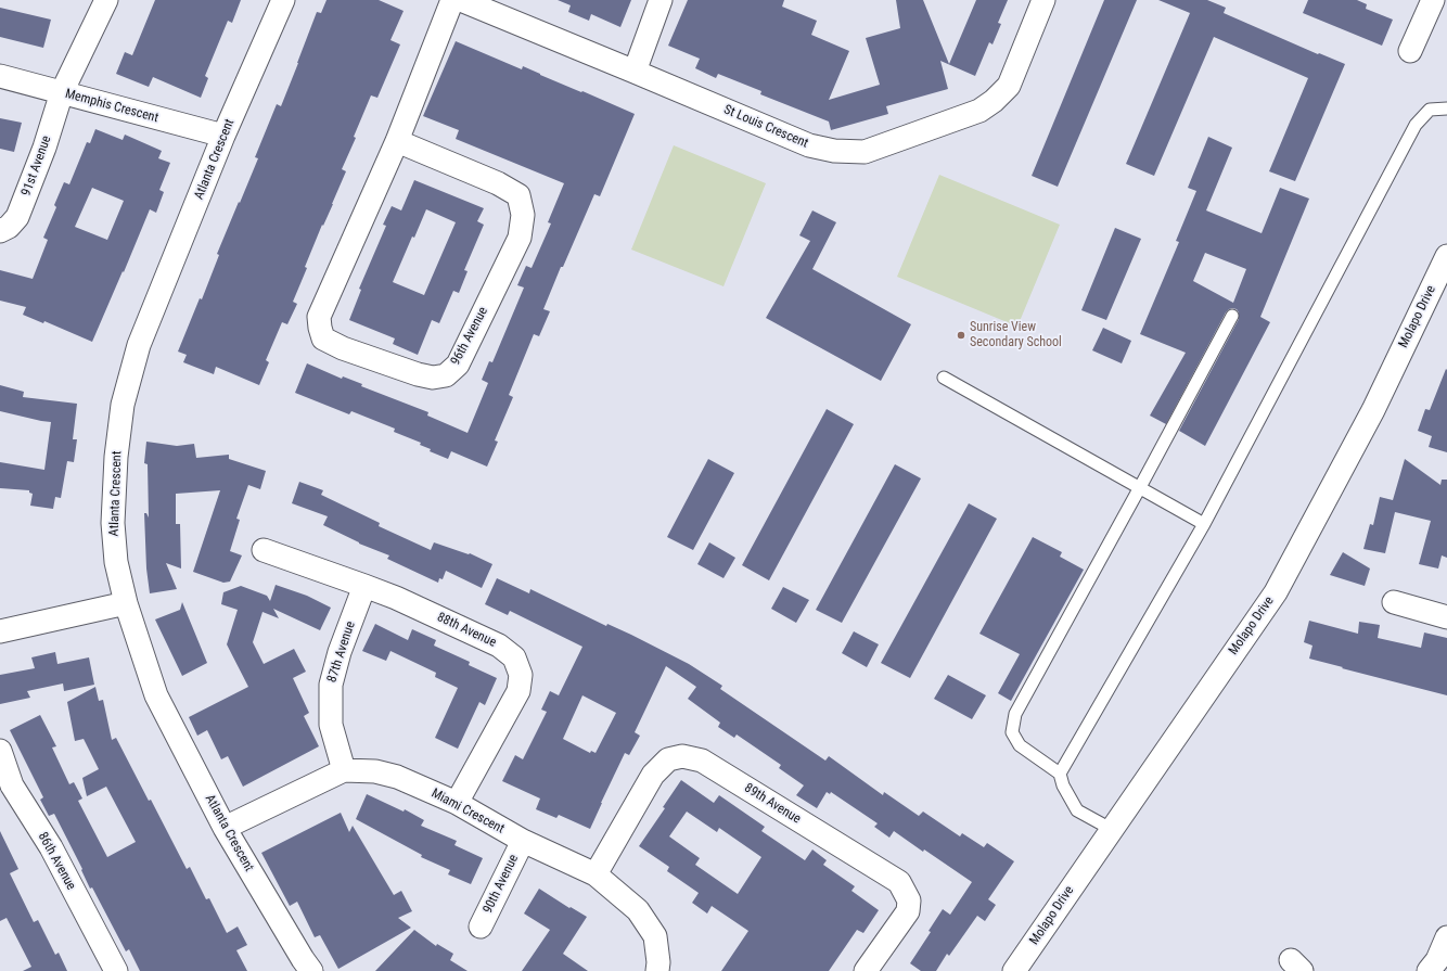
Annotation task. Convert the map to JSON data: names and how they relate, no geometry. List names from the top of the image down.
{
  "streets": {
    "street": [
      "Memphis Crescent",
      "St Louis Crescent",
      "Atlanta Crescent",
      "91st Avenue",
      "Molapo Drive",
      "96th Avenue",
      "88th Avenue",
      "87th Avenue",
      "89th Avenue",
      "Miami Crescent",
      "86th Avenue",
      "90th Avenue"
    ]
  },
  "crossings": [
    ["Memphis Crescent", "Atlanta Crescent"],
    ["Memphis Crescent", "91st Avenue"],
    ["Atlanta Crescent", "Miami Crescent"],
    ["88th Avenue", "87th Avenue"],
    ["88th Avenue", "Miami Crescent"],
    ["87th Avenue", "Miami Crescent"],
    ["89th Avenue", "Miami Crescent"],
    ["Miami Crescent", "90th Avenue"]
  ],
  "places": ["Sunrise View Secondary School"]
}
